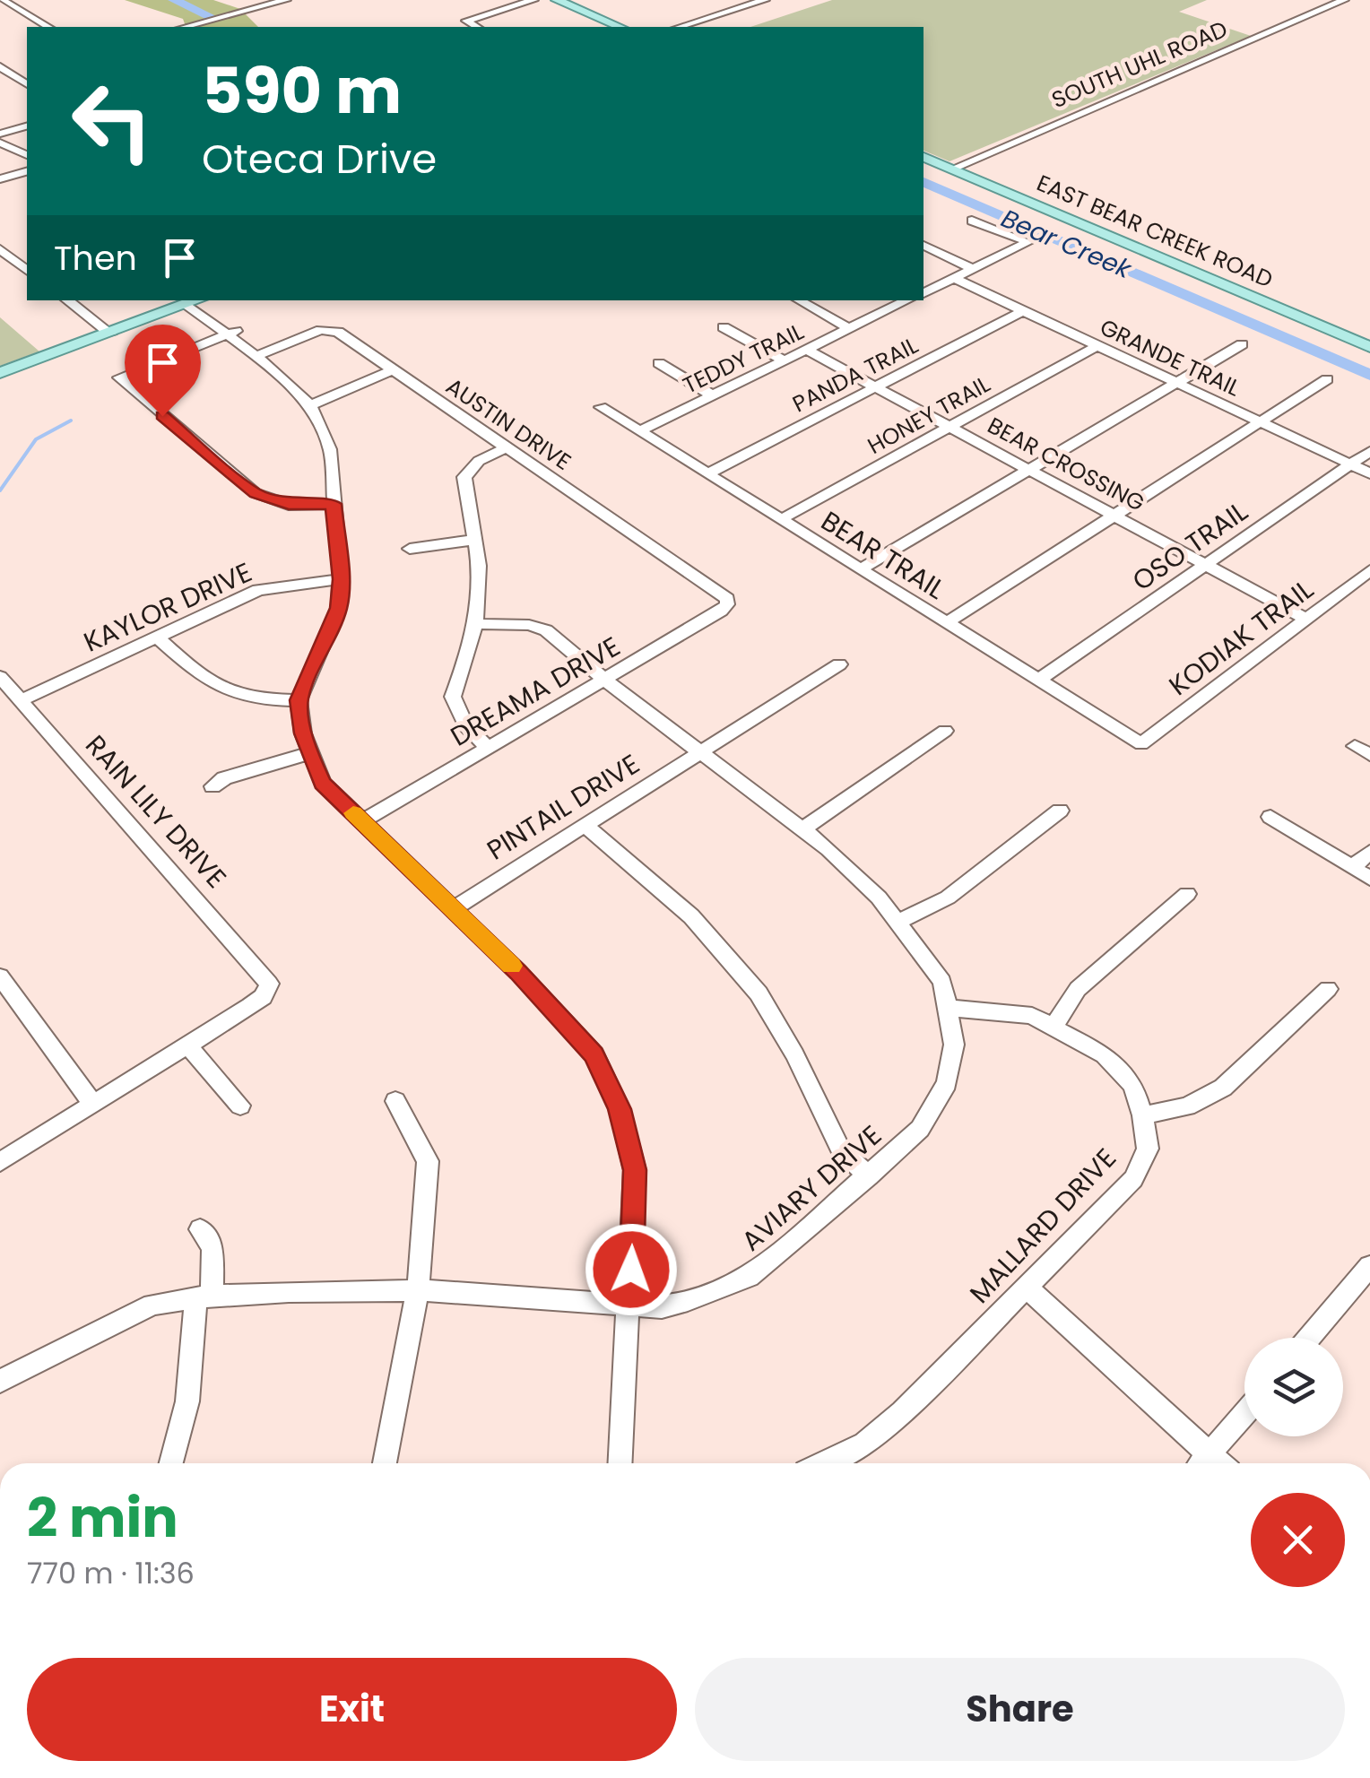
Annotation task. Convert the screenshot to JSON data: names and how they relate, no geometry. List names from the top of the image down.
{
  "streets": {
    "main road": ["EAST BEAR CREEK ROAD"],
    "street": [
      "SOUTH UHL ROAD",
      "GRANDE TRAIL",
      "TEDDY TRAIL",
      "PANDA TRAIL",
      "HONEY TRAIL",
      "AUSTIN DRIVE",
      "BEAR CROSSING",
      "OSO TRAIL",
      "BEAR TRAIL",
      "KAYLOR DRIVE",
      "KODIAK TRAIL",
      "DREAMA DRIVE",
      "PINTAIL DRIVE",
      "RAIN LILY DRIVE",
      "AVIARY DRIVE",
      "MALLARD DRIVE"
    ]
  },
  "crossings": [
    ["SOUTH UHL ROAD", "EAST BEAR CREEK ROAD"],
    ["GRANDE TRAIL", "PANDA TRAIL"],
    ["GRANDE TRAIL", "HONEY TRAIL"],
    ["GRANDE TRAIL", "OSO TRAIL"],
    ["TEDDY TRAIL", "BEAR CROSSING"],
    ["TEDDY TRAIL", "BEAR TRAIL"],
    ["PANDA TRAIL", "BEAR CROSSING"],
    ["PANDA TRAIL", "BEAR TRAIL"],
    ["HONEY TRAIL", "BEAR CROSSING"],
    ["HONEY TRAIL", "BEAR TRAIL"],
    ["AUSTIN DRIVE", "DREAMA DRIVE"],
    ["BEAR CROSSING", "OSO TRAIL"],
    ["BEAR CROSSING", "KODIAK TRAIL"],
    ["OSO TRAIL", "BEAR TRAIL"],
    ["BEAR TRAIL", "KODIAK TRAIL"],
    ["KAYLOR DRIVE", "RAIN LILY DRIVE"],
    ["DREAMA DRIVE", "AVIARY DRIVE"],
    ["PINTAIL DRIVE", "AVIARY DRIVE"],
    ["AVIARY DRIVE", "MALLARD DRIVE"]
  ],
  "water": ["Bear Creek"],
  "page": {
    "turn": ["590 m", "Oteca Drive"],
    "then": "Then",
    "heading": ["2 min", "770 m · 11:36"],
    "buttons": ["Exit", "Share"]
  }
}
